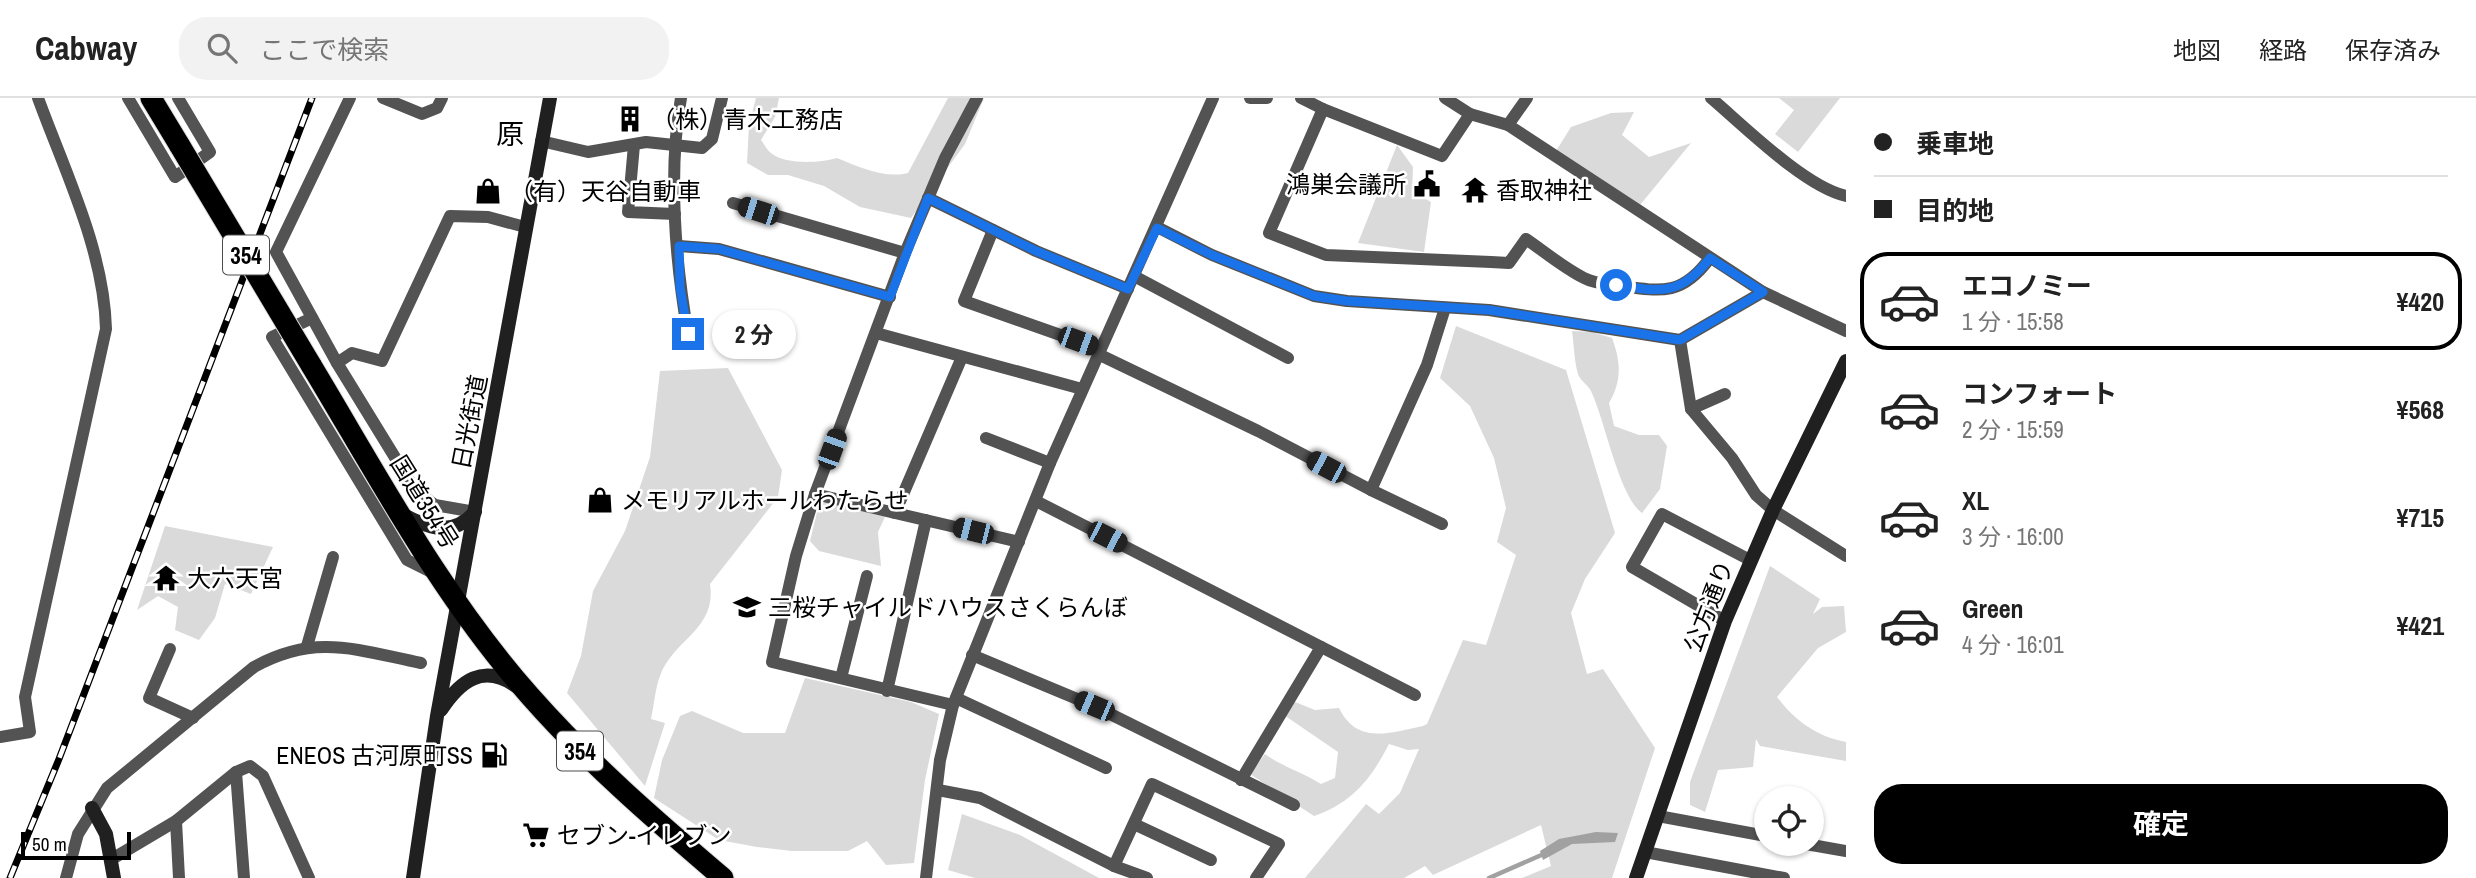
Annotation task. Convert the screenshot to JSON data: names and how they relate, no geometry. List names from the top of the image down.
{
  "streets": {
    "highway": ["354", "国道354号"],
    "main road": ["日光街道", "公方通り"]
  },
  "crossings": [
    ["日光街道", "国道354号"]
  ],
  "districts": ["原"],
  "places": {
    "building": ["（株）青木工務店"],
    "public building": ["鴻巣会議所"],
    "temple": ["香取神社", "大六天宮"],
    "shop": ["（有）天谷自動車", "メモリアルホールわたらせ"],
    "school or university": ["三桜チャイルドハウスさくらんぼ"],
    "fuel station": ["ENEOS 古河原町SS"],
    "supermarket": ["セブン-イレブン"]
  },
  "scale_bar": "50 m",
  "page": {
    "header": "Cabway",
    "search": "ここで検索",
    "nav": ["地図", "経路", "保存済み"],
    "banner": ["乗車地", "目的地"],
    "list": [
      {
        "name": "エコノミー",
        "note": "1 分 · 15:58",
        "value": "¥420"
      },
      {
        "name": "コンフォート",
        "note": "2 分 · 15:59",
        "value": "¥568"
      },
      {
        "name": "XL",
        "note": "3 分 · 16:00",
        "value": "¥715"
      },
      {
        "name": "Green",
        "note": "4 分 · 16:01",
        "value": "¥421"
      }
    ],
    "bubble": "2 分",
    "buttons": "確定",
    "scale": "50 m"
  }
}
